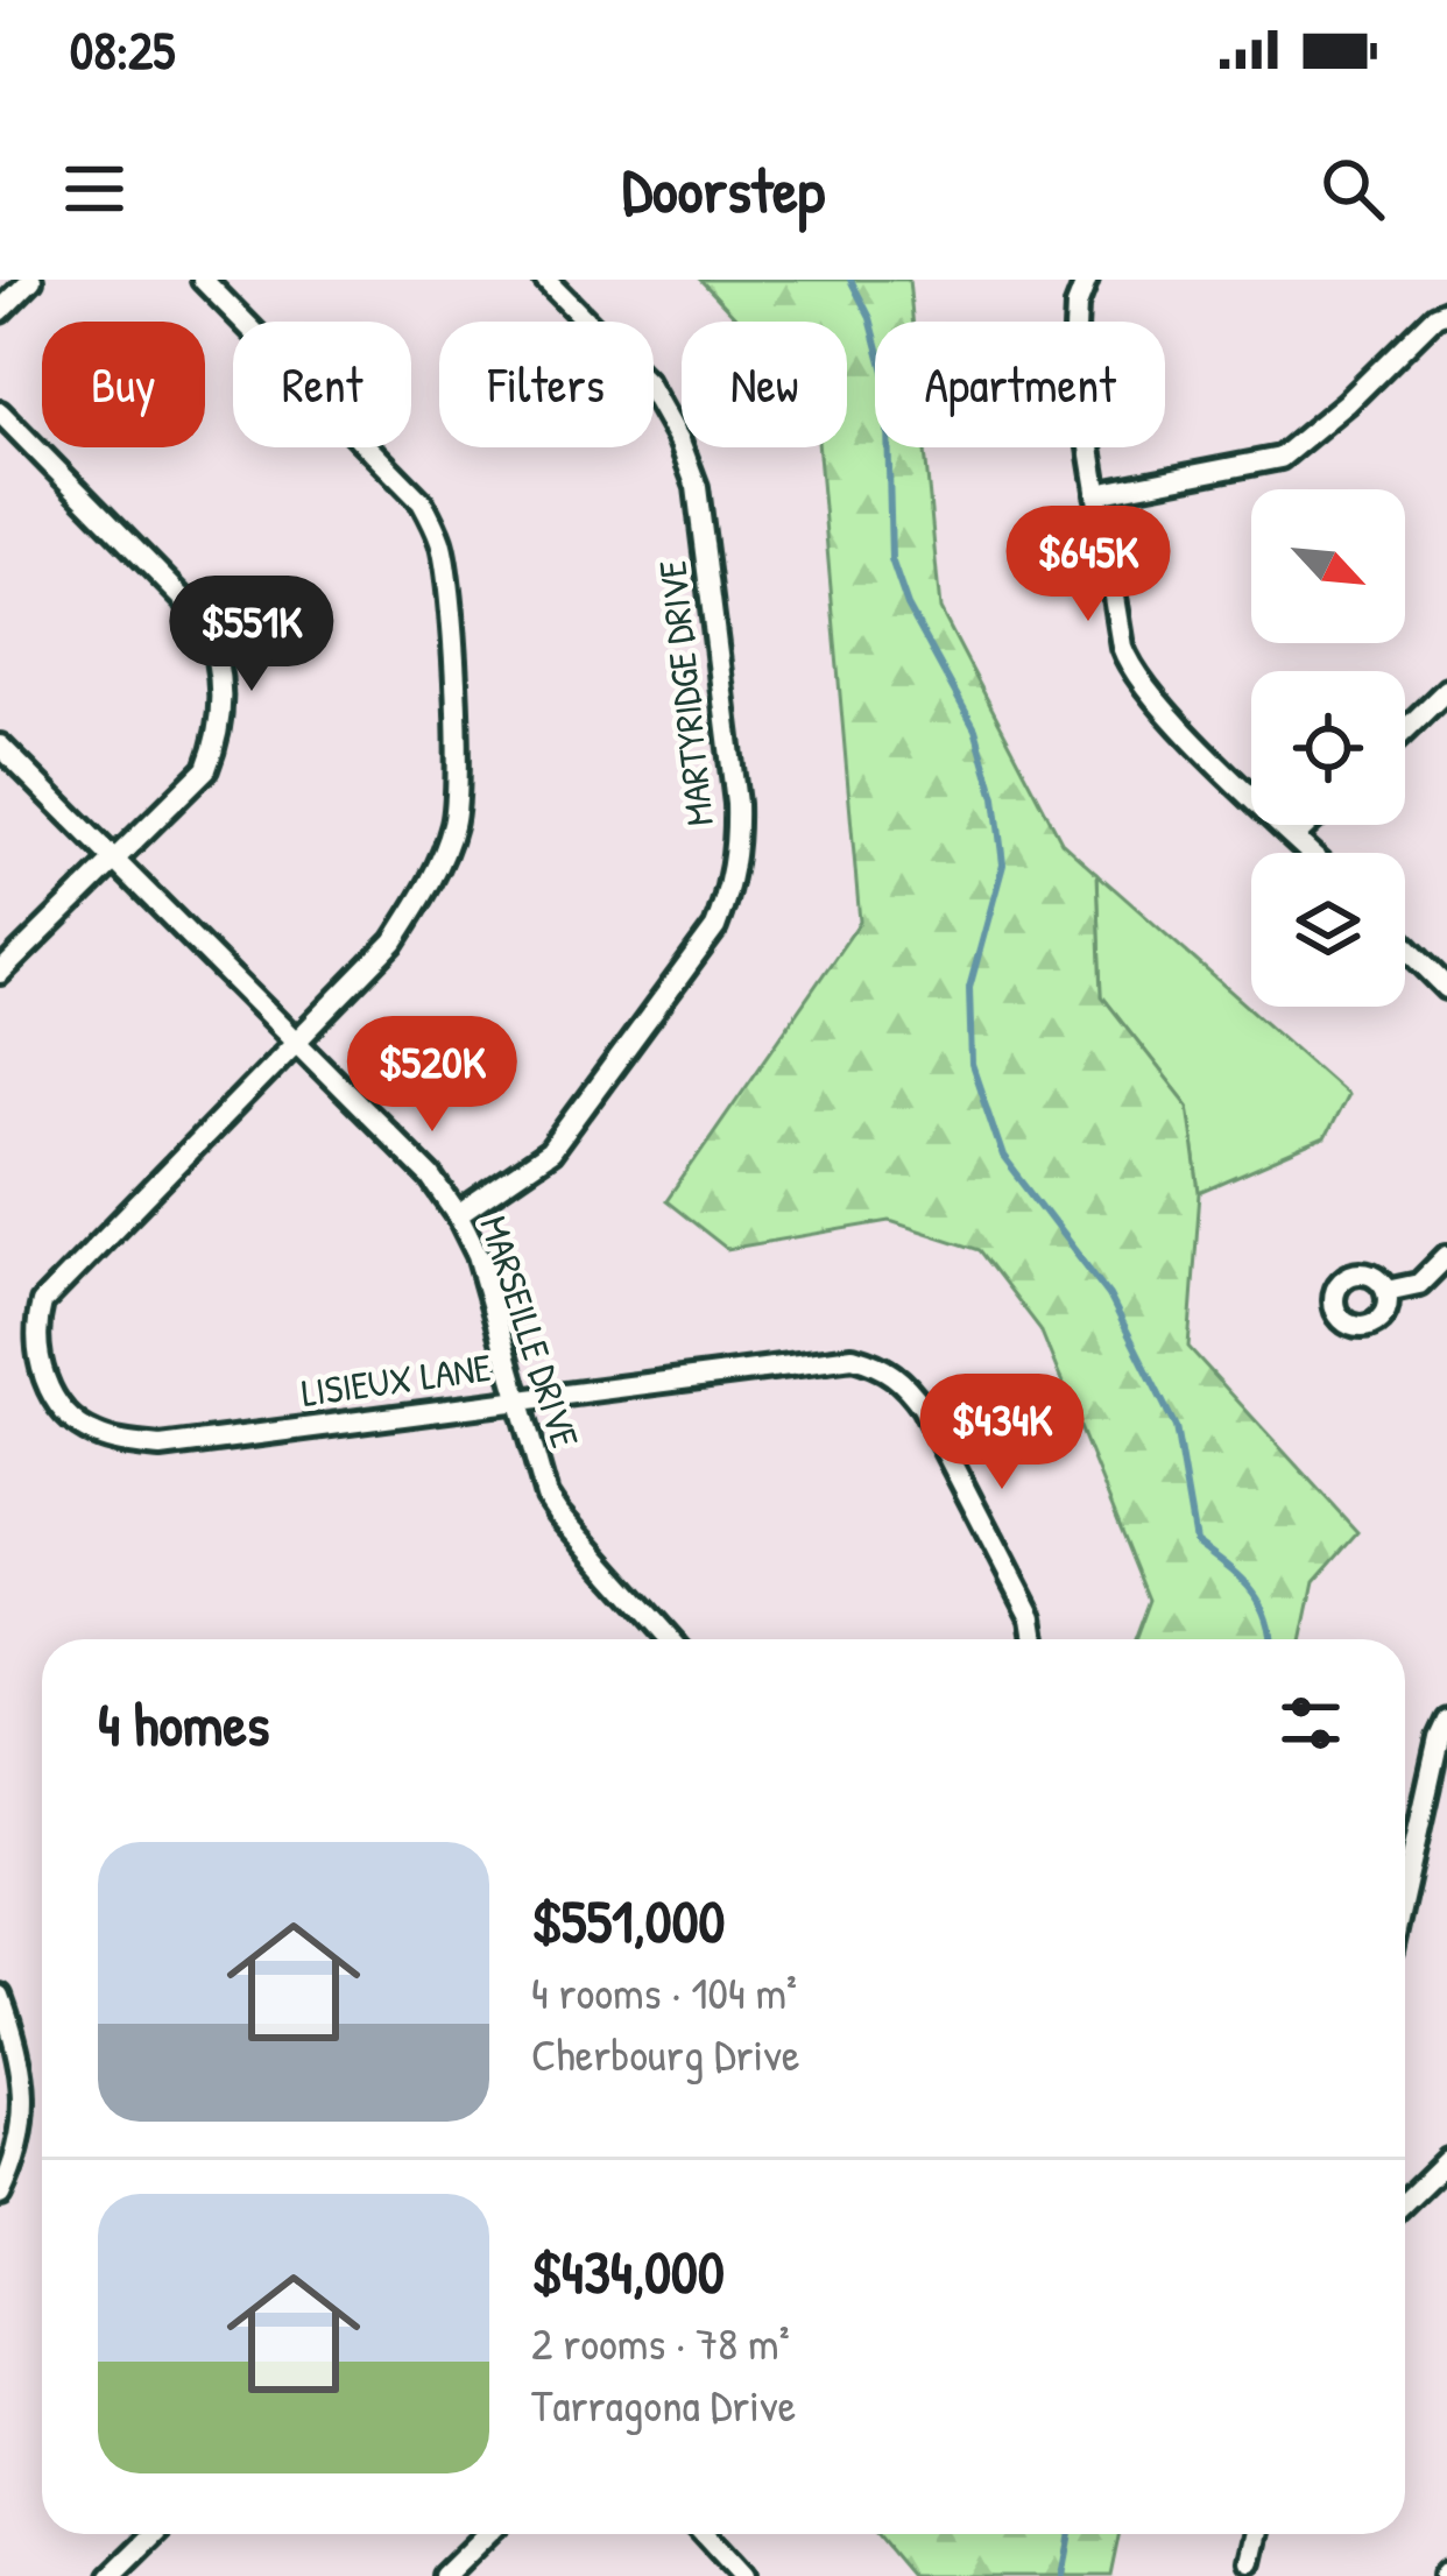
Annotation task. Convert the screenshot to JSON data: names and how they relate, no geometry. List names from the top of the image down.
{
  "streets": {
    "street": ["MARTYRIDGE DRIVE", "MARSEILLE DRIVE", "LISIEUX LANE"]
  },
  "crossings": [
    ["MARTYRIDGE DRIVE", "MARSEILLE DRIVE"],
    ["MARSEILLE DRIVE", "LISIEUX LANE"]
  ],
  "north": "bottom right",
  "page": {
    "status": "08:25",
    "header": "Doorstep",
    "chip": [
      "Buy",
      "Rent",
      "Filters",
      "New",
      "Apartment"
    ],
    "price": [
      "$645K",
      "$551K",
      "$520K",
      "$434K"
    ],
    "heading": "4 homes",
    "list": [
      {
        "name": "$551,000",
        "note": "4 rooms · 104 m² · Cherbourg Drive"
      },
      {
        "name": "$434,000",
        "note": "2 rooms · 78 m² · Tarragona Drive"
      }
    ]
  }
}
